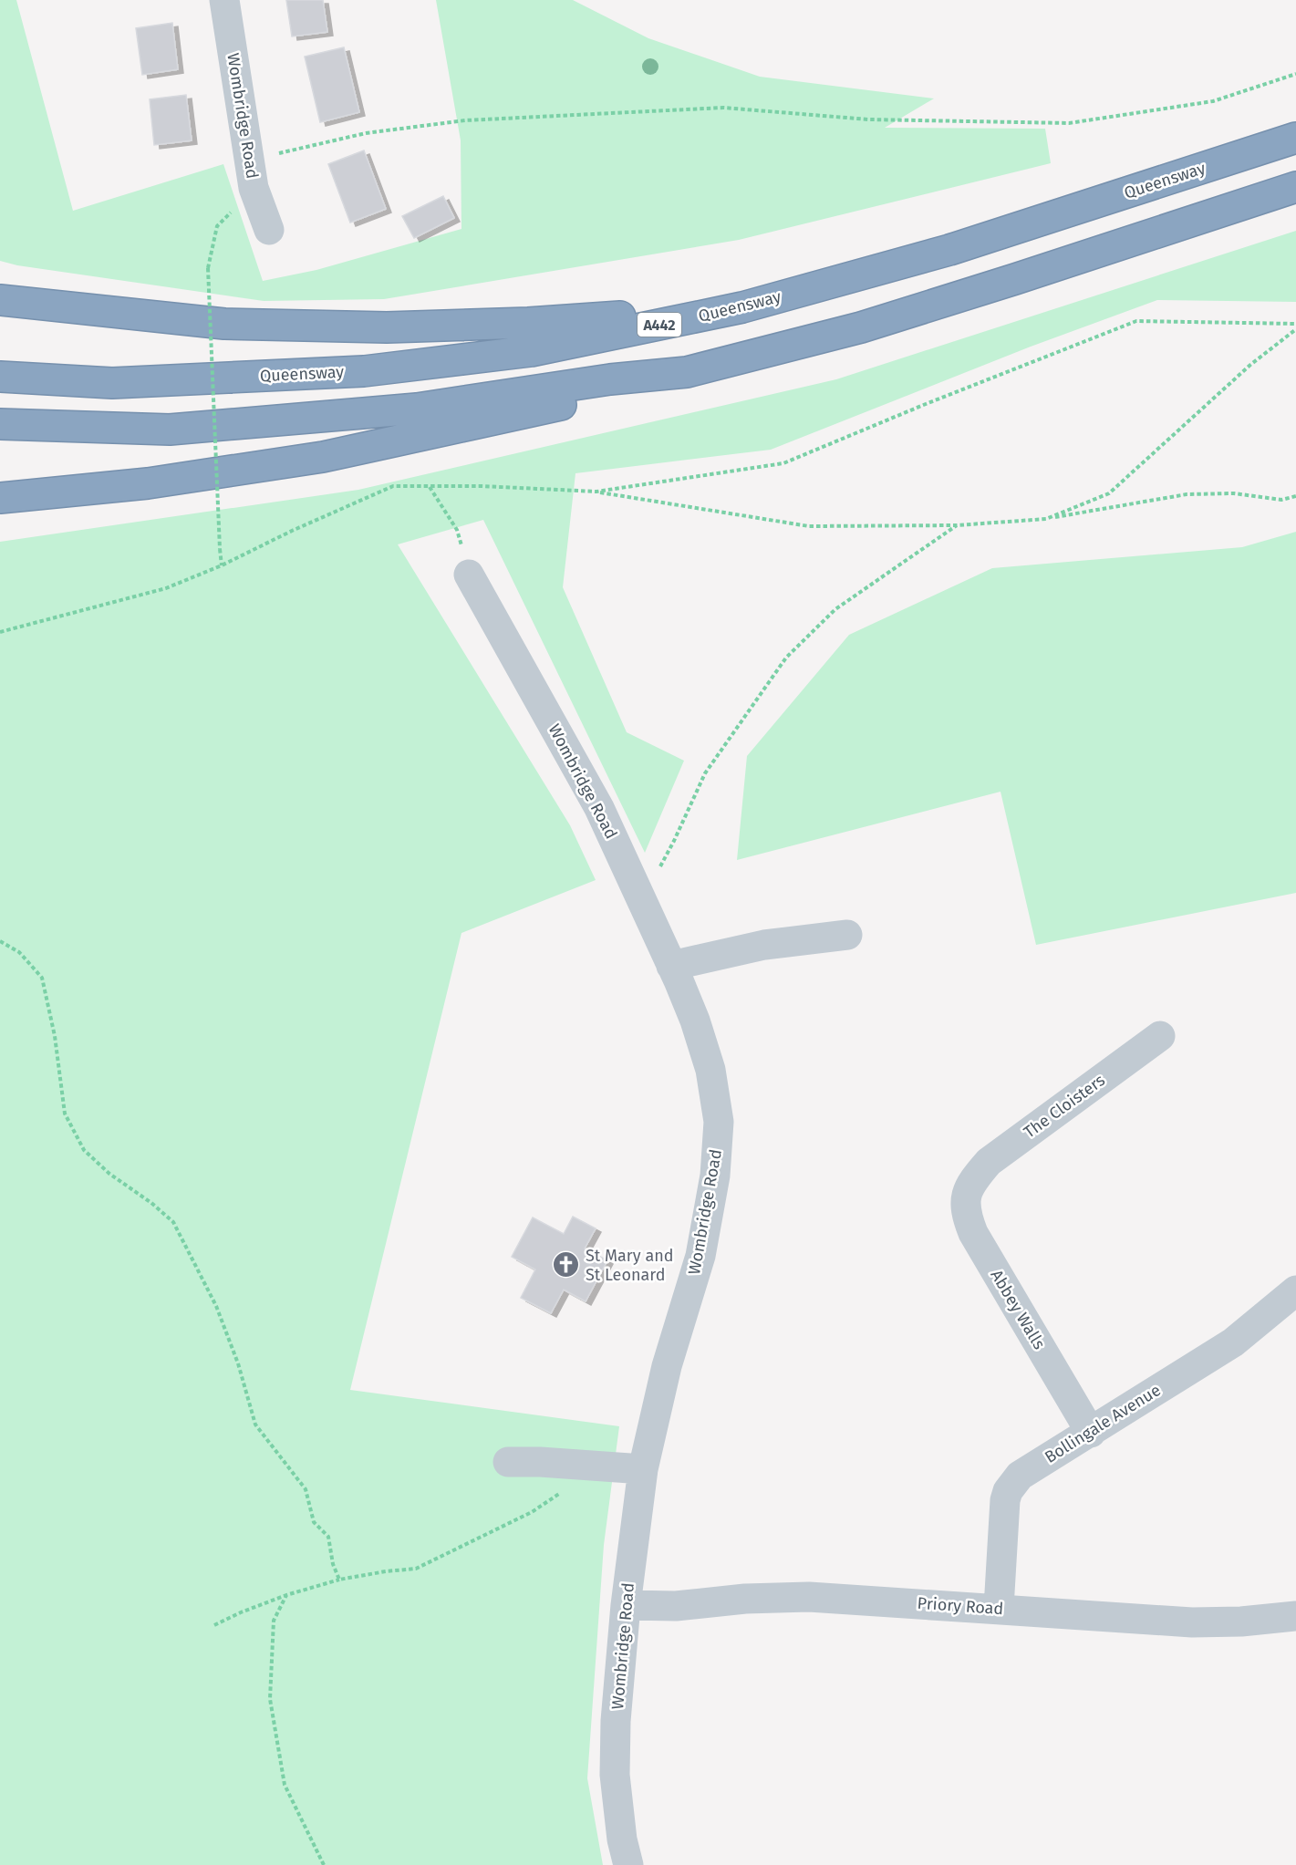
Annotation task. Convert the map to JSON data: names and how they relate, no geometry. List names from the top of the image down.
{
  "streets": {
    "highway": ["Queensway", "A442"],
    "street": [
      "Wombridge Road",
      "The Cloisters",
      "Abbey Walls",
      "Bollingale Avenue",
      "Priory Road"
    ]
  },
  "crossings": [
    ["Wombridge Road", "Priory Road"],
    ["Queensway", "A442"],
    ["The Cloisters", "Abbey Walls"],
    ["Abbey Walls", "Bollingale Avenue"],
    ["Bollingale Avenue", "Priory Road"]
  ],
  "places": {
    "church": ["St Mary and St Leonard"]
  }
}
